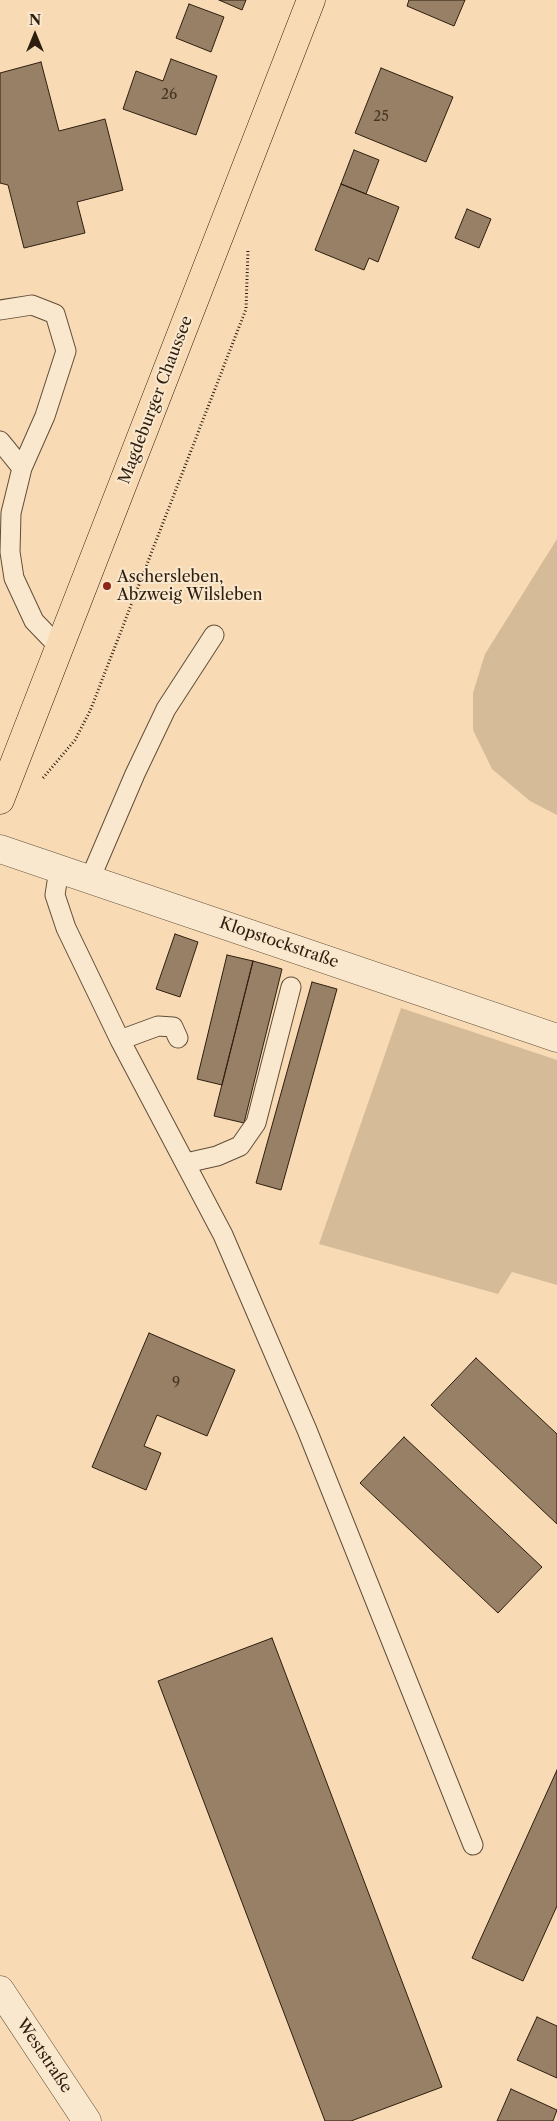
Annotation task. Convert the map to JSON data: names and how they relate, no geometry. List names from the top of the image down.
{
  "streets": {
    "main road": ["Magdeburger Chaussee"],
    "street": ["Klopstockstraße", "Weststraße"]
  },
  "places": ["Aschersleben, Abzweig Wilsleben"],
  "house_numbers": ["26", "25", "9"],
  "north": "top"
}
